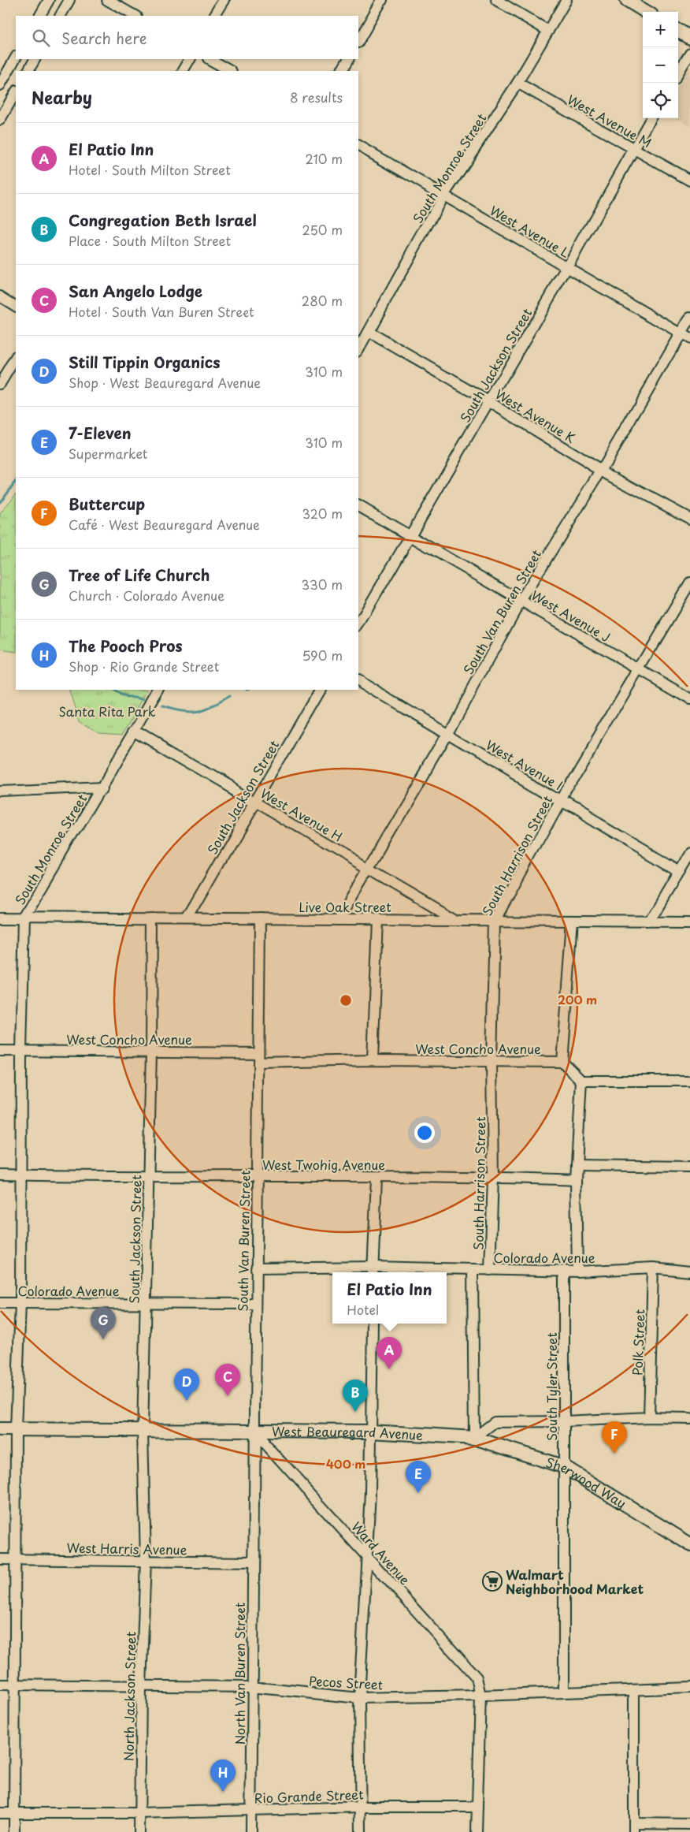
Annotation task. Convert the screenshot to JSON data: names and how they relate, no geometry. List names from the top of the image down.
{
  "streets": {
    "main road": ["West Beauregard Avenue", "Sherwood Way"],
    "street": [
      "West Avenue M",
      "South Monroe Street",
      "West Avenue L",
      "South Jackson Street",
      "West Avenue K",
      "South Van Buren Street",
      "West Avenue J",
      "West Avenue I",
      "West Avenue H",
      "South Harrison Street",
      "Live Oak Street",
      "West Concho Avenue",
      "West Twohig Avenue",
      "Colorado Avenue",
      "Polk Street",
      "South Tyler Street",
      "West Harris Avenue",
      "Ward Avenue",
      "North Van Buren Street",
      "Pecos Street",
      "North Jackson Street",
      "Rio Grande Street"
    ]
  },
  "crossings": [
    ["West Avenue M", "South Monroe Street"],
    ["West Avenue M", "South Jackson Street"],
    ["South Monroe Street", "West Avenue L"],
    ["South Monroe Street", "West Avenue K"],
    ["South Monroe Street", "West Avenue H"],
    ["South Monroe Street", "Live Oak Street"],
    ["South Monroe Street", "West Concho Avenue"],
    ["South Monroe Street", "West Twohig Avenue"],
    ["South Monroe Street", "Colorado Avenue"],
    ["South Monroe Street", "West Beauregard Avenue"],
    ["South Monroe Street", "West Harris Avenue"],
    ["South Monroe Street", "Pecos Street"],
    ["South Monroe Street", "Rio Grande Street"],
    ["West Avenue L", "South Jackson Street"],
    ["West Avenue L", "South Van Buren Street"],
    ["South Jackson Street", "West Avenue K"],
    ["South Jackson Street", "West Avenue J"],
    ["South Jackson Street", "West Avenue H"],
    ["South Jackson Street", "Live Oak Street"],
    ["South Jackson Street", "West Concho Avenue"],
    ["South Jackson Street", "West Twohig Avenue"],
    ["South Jackson Street", "Colorado Avenue"],
    ["South Jackson Street", "West Beauregard Avenue"],
    ["South Jackson Street", "West Harris Avenue"],
    ["South Jackson Street", "North Jackson Street"],
    ["West Avenue K", "South Van Buren Street"],
    ["South Van Buren Street", "West Avenue J"],
    ["South Van Buren Street", "West Avenue I"],
    ["South Van Buren Street", "West Avenue H"],
    ["South Van Buren Street", "Live Oak Street"],
    ["South Van Buren Street", "West Concho Avenue"],
    ["South Van Buren Street", "West Twohig Avenue"],
    ["South Van Buren Street", "Colorado Avenue"],
    ["South Van Buren Street", "West Beauregard Avenue"],
    ["South Van Buren Street", "West Harris Avenue"],
    ["South Van Buren Street", "Ward Avenue"],
    ["South Van Buren Street", "North Van Buren Street"],
    ["West Avenue J", "South Harrison Street"],
    ["West Avenue I", "South Harrison Street"],
    ["West Avenue H", "Live Oak Street"],
    ["South Harrison Street", "Live Oak Street"],
    ["South Harrison Street", "West Concho Avenue"],
    ["South Harrison Street", "West Twohig Avenue"],
    ["South Harrison Street", "Colorado Avenue"],
    ["South Harrison Street", "West Beauregard Avenue"],
    ["South Harrison Street", "Sherwood Way"],
    ["Colorado Avenue", "Polk Street"],
    ["Colorado Avenue", "South Tyler Street"],
    ["South Tyler Street", "Sherwood Way"],
    ["South Tyler Street", "Pecos Street"],
    ["West Beauregard Avenue", "Sherwood Way"],
    ["West Beauregard Avenue", "Ward Avenue"],
    ["West Harris Avenue", "North Van Buren Street"],
    ["West Harris Avenue", "North Jackson Street"],
    ["Ward Avenue", "Pecos Street"],
    ["Ward Avenue", "Rio Grande Street"],
    ["North Van Buren Street", "Pecos Street"],
    ["North Van Buren Street", "Rio Grande Street"],
    ["Pecos Street", "North Jackson Street"],
    ["North Jackson Street", "Rio Grande Street"]
  ],
  "parks": ["Santa Rita Park"],
  "places": {
    "supermarket": ["Walmart Neighborhood Market"]
  },
  "page": {
    "map_buttons": ["+", "−"],
    "search": "Search here",
    "heading": ["Nearby", "8 results"],
    "list": [
      {
        "mark": "A",
        "name": "El Patio Inn",
        "note": "Hotel · South Milton Street",
        "value": "210 m"
      },
      {
        "mark": "B",
        "name": "Congregation Beth Israel",
        "note": "Place · South Milton Street",
        "value": "250 m"
      },
      {
        "mark": "C",
        "name": "San Angelo Lodge",
        "note": "Hotel · South Van Buren Street",
        "value": "280 m"
      },
      {
        "mark": "D",
        "name": "Still Tippin Organics",
        "note": "Shop · West Beauregard Avenue",
        "value": "310 m"
      },
      {
        "mark": "E",
        "name": "7-Eleven",
        "note": "Supermarket",
        "value": "310 m"
      },
      {
        "mark": "F",
        "name": "Buttercup",
        "note": "Café · West Beauregard Avenue",
        "value": "320 m"
      },
      {
        "mark": "G",
        "name": "Tree of Life Church",
        "note": "Church · Colorado Avenue",
        "value": "330 m"
      },
      {
        "mark": "H",
        "name": "The Pooch Pros",
        "note": "Shop · Rio Grande Street",
        "value": "590 m"
      }
    ],
    "popup": ["El Patio Inn", "Hotel"],
    "pins": [
      "G",
      "A",
      "C",
      "D",
      "B",
      "F",
      "E",
      "H"
    ]
  },
  "rings": ["200 m", "400 m"]
}
